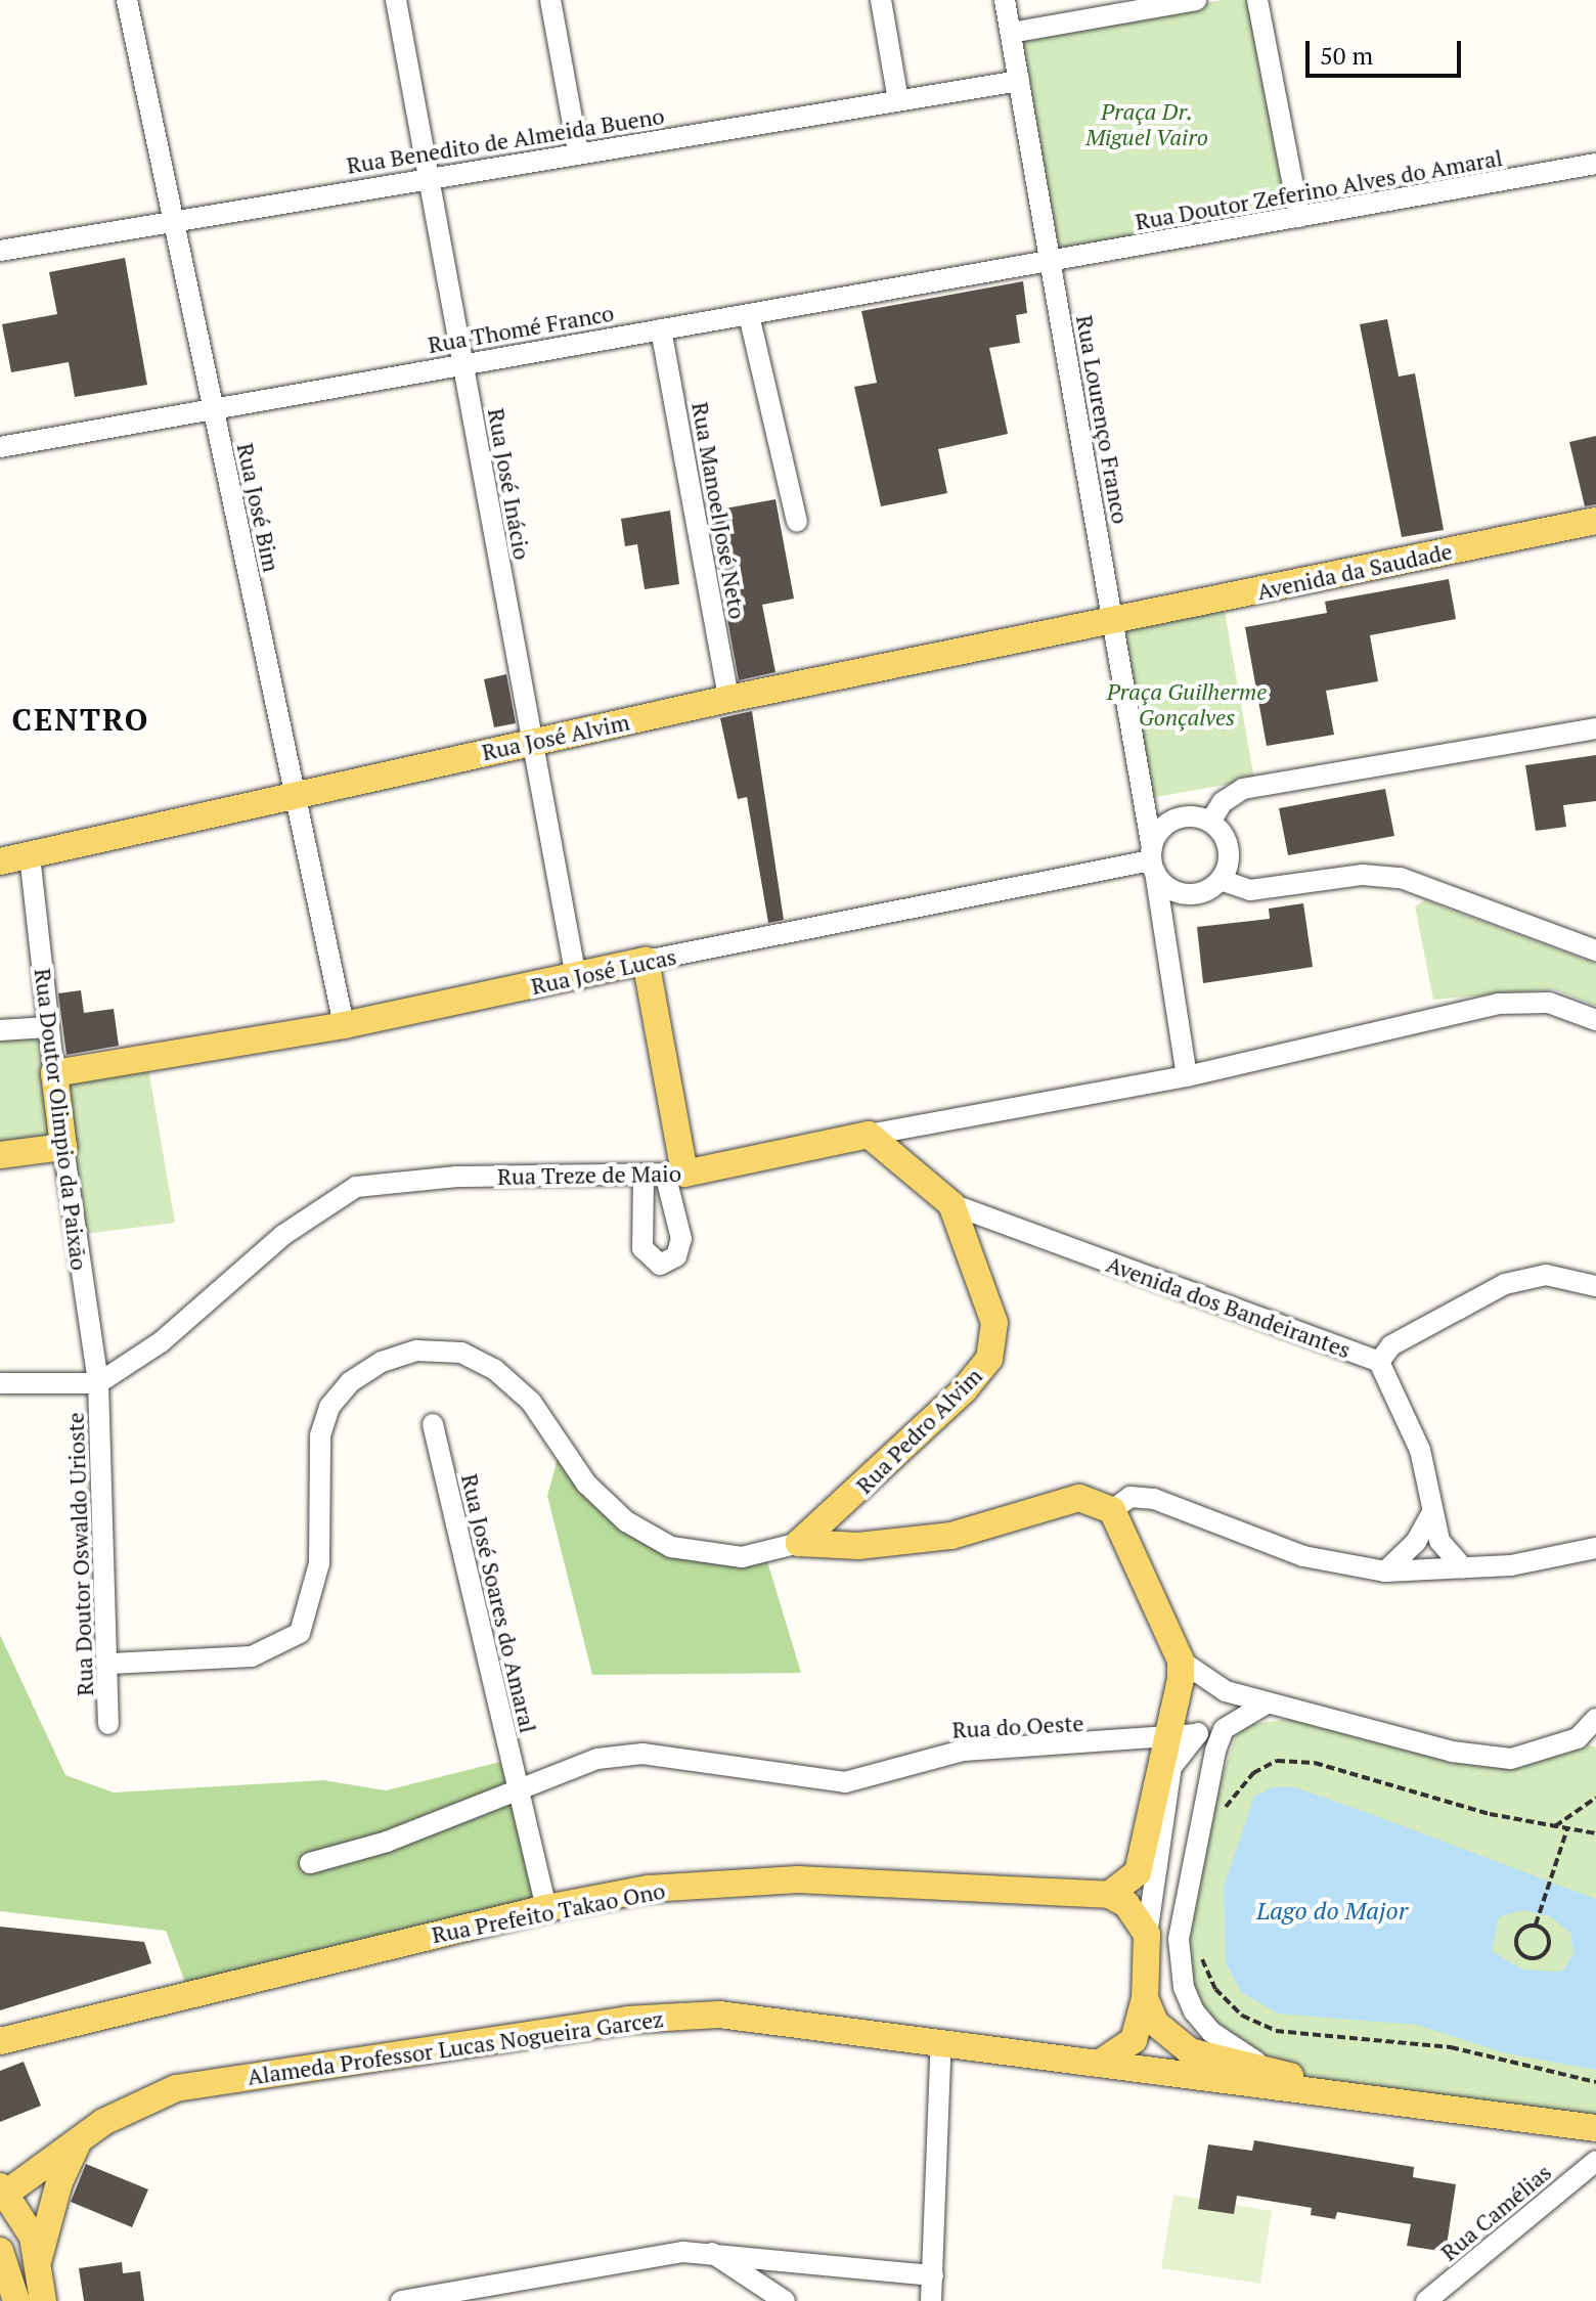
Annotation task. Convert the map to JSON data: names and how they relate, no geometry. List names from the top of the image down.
{
  "streets": {
    "main road": [
      "Avenida da Saudade",
      "Rua José Alvim",
      "Rua José Lucas",
      "Rua Doutor Olimpio da Paixão",
      "Rua Treze de Maio",
      "Avenida dos Bandeirantes",
      "Rua Pedro Alvim",
      "Rua Prefeito Takao Ono",
      "Alameda Professor Lucas Nogueira Garcez"
    ],
    "street": [
      "Rua Benedito de Almeida Bueno",
      "Rua Doutor Zeferino Alves do Amaral",
      "Rua Thomé Franco",
      "Rua Lourenço Franco",
      "Rua José Inácio",
      "Rua José Bim",
      "Rua Manoel José Neto",
      "Rua Doutor Oswaldo Urioste",
      "Rua José Soares do Amaral",
      "Rua do Oeste",
      "Rua Camélias"
    ]
  },
  "crossings": [
    ["Rua Benedito de Almeida Bueno", "Rua Lourenço Franco"],
    ["Rua Benedito de Almeida Bueno", "Rua José Inácio"],
    ["Rua Benedito de Almeida Bueno", "Rua José Bim"],
    ["Rua Doutor Zeferino Alves do Amaral", "Rua Thomé Franco"],
    ["Rua Doutor Zeferino Alves do Amaral", "Rua Lourenço Franco"],
    ["Rua Thomé Franco", "Rua Lourenço Franco"],
    ["Rua Thomé Franco", "Rua José Inácio"],
    ["Rua Thomé Franco", "Rua José Bim"],
    ["Rua Thomé Franco", "Rua Manoel José Neto"],
    ["Rua Lourenço Franco", "Avenida da Saudade"],
    ["Rua Lourenço Franco", "Rua José Alvim"],
    ["Rua Lourenço Franco", "Rua José Lucas"],
    ["Rua Lourenço Franco", "Rua Treze de Maio"],
    ["Rua José Inácio", "Rua José Alvim"],
    ["Rua José Inácio", "Rua José Lucas"],
    ["Rua José Bim", "Rua José Alvim"],
    ["Rua José Bim", "Rua José Lucas"],
    ["Rua Manoel José Neto", "Rua José Alvim"],
    ["Avenida da Saudade", "Rua José Alvim"],
    ["Rua José Alvim", "Rua Doutor Olimpio da Paixão"],
    ["Rua José Lucas", "Rua Doutor Olimpio da Paixão"],
    ["Rua Doutor Olimpio da Paixão", "Rua Treze de Maio"],
    ["Rua Doutor Olimpio da Paixão", "Rua Doutor Oswaldo Urioste"],
    ["Rua Treze de Maio", "Avenida dos Bandeirantes"],
    ["Rua Treze de Maio", "Rua Doutor Oswaldo Urioste"],
    ["Avenida dos Bandeirantes", "Rua Pedro Alvim"],
    ["Rua José Soares do Amaral", "Rua do Oeste"],
    ["Rua José Soares do Amaral", "Rua Prefeito Takao Ono"]
  ],
  "districts": ["CENTRO"],
  "water": ["Lago do Major"],
  "parks": ["Praça Dr. Miguel Vairo", "Praça Guilherme Gonçalves"],
  "scale_bar": "50 m"
}
